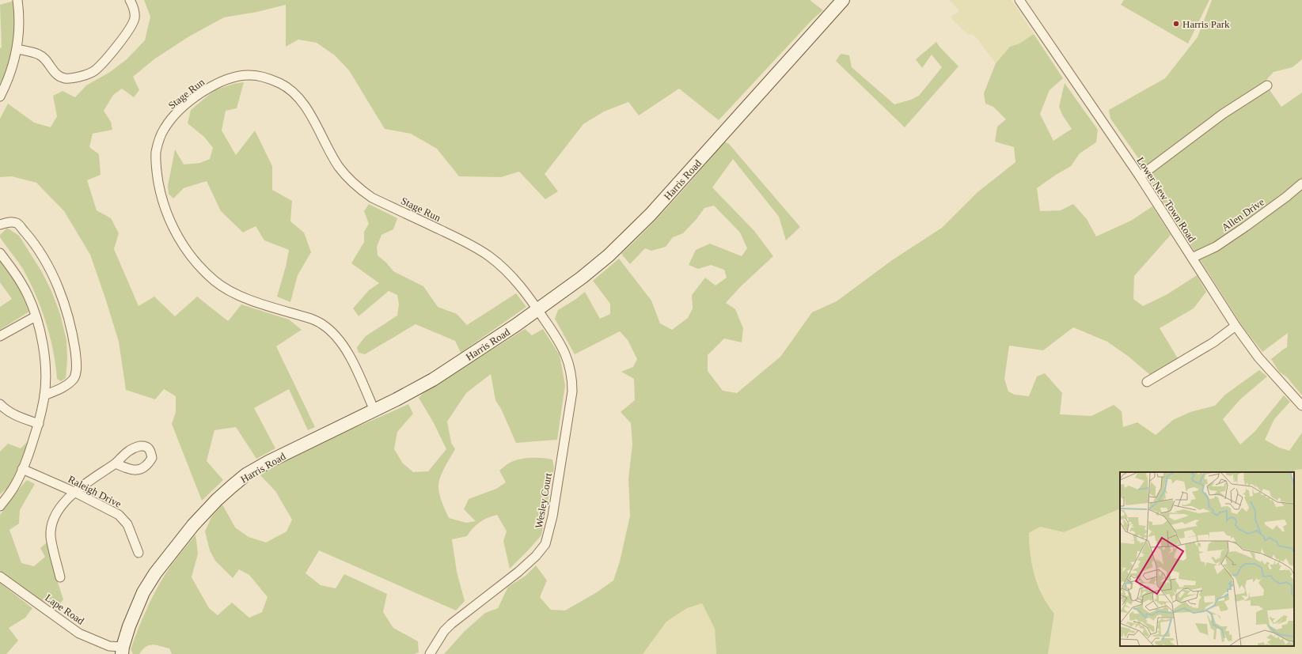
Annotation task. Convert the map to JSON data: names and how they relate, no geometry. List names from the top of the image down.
{
  "streets": {
    "street": [
      "Stage Run",
      "Harris Road",
      "Lower New Town Road",
      "Allen Drive",
      "Raleigh Drive",
      "Wesley Court",
      "Lape Road"
    ]
  },
  "crossings": [
    ["Stage Run", "Harris Road"],
    ["Stage Run", "Wesley Court"],
    ["Harris Road", "Wesley Court"],
    ["Harris Road", "Lape Road"],
    ["Lower New Town Road", "Allen Drive"]
  ],
  "places": ["Harris Park"]
}
